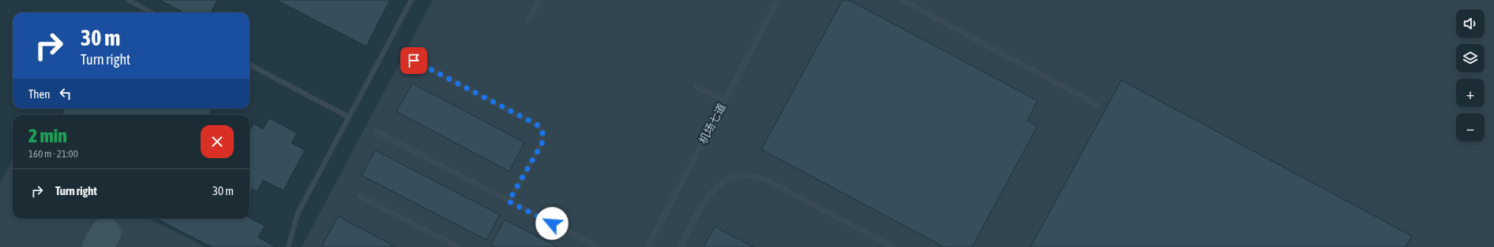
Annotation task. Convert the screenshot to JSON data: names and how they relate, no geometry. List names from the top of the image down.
{
  "streets": {
    "lane": ["机场七道"]
  },
  "page": {
    "map_buttons": ["+", "−"],
    "turn": ["30 m", "Turn right"],
    "then": "Then",
    "heading": ["2 min", "160 m · 21:00"],
    "list": [
      {
        "name": "Turn right",
        "value": "30 m"
      }
    ]
  }
}
